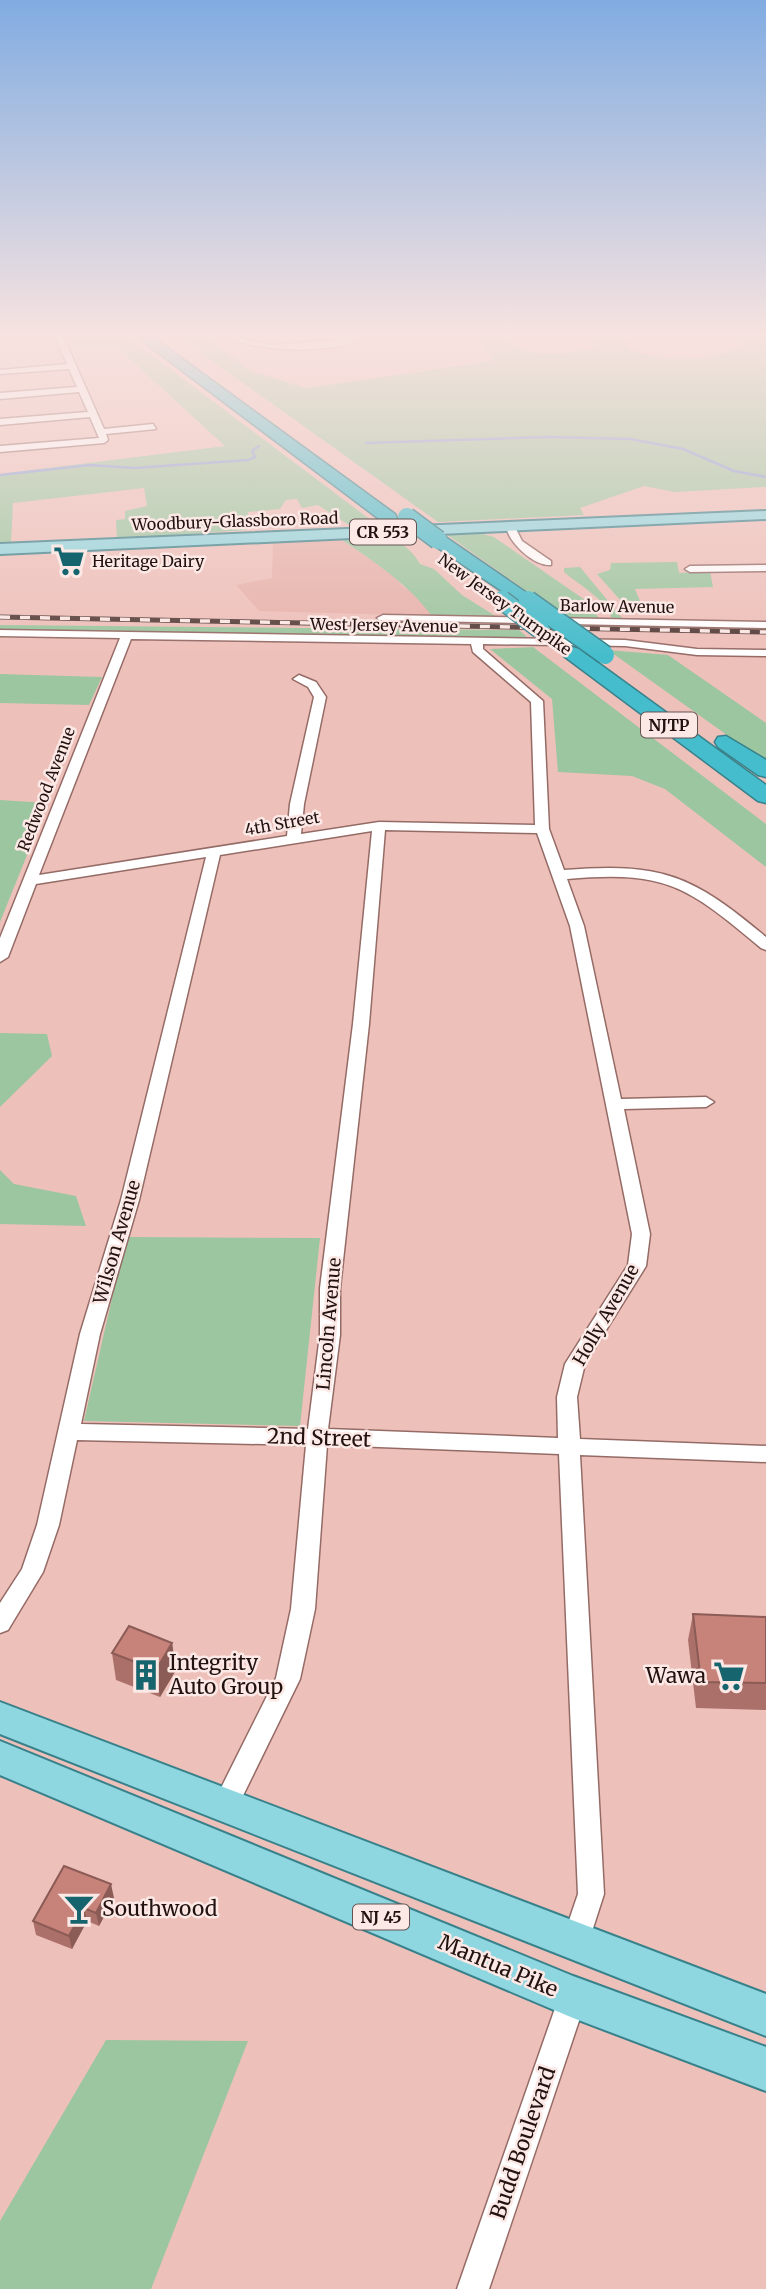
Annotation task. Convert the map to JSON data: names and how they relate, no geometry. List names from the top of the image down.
{
  "streets": {
    "highway": ["New Jersey Turnpike", "NJTP"],
    "main road": [
      "Woodbury-Glassboro Road",
      "CR 553",
      "NJ 45",
      "Mantua Pike"
    ],
    "street": [
      "Barlow Avenue",
      "West Jersey Avenue",
      "Redwood Avenue",
      "4th Street",
      "Wilson Avenue",
      "Holly Avenue",
      "Lincoln Avenue",
      "2nd Street",
      "Budd Boulevard"
    ]
  },
  "crossings": [
    ["West Jersey Avenue", "Redwood Avenue"],
    ["West Jersey Avenue", "Holly Avenue"],
    ["Redwood Avenue", "4th Street"],
    ["4th Street", "Wilson Avenue"],
    ["4th Street", "Holly Avenue"],
    ["4th Street", "Lincoln Avenue"],
    ["Wilson Avenue", "2nd Street"],
    ["Holly Avenue", "2nd Street"],
    ["Holly Avenue", "NJ 45"],
    ["Lincoln Avenue", "2nd Street"],
    ["Lincoln Avenue", "NJ 45"],
    ["Mantua Pike", "Budd Boulevard"]
  ],
  "places": {
    "supermarket": ["Heritage Dairy", "Wawa"],
    "building": ["Integrity Auto Group"],
    "bar": ["Southwood"]
  }
}
